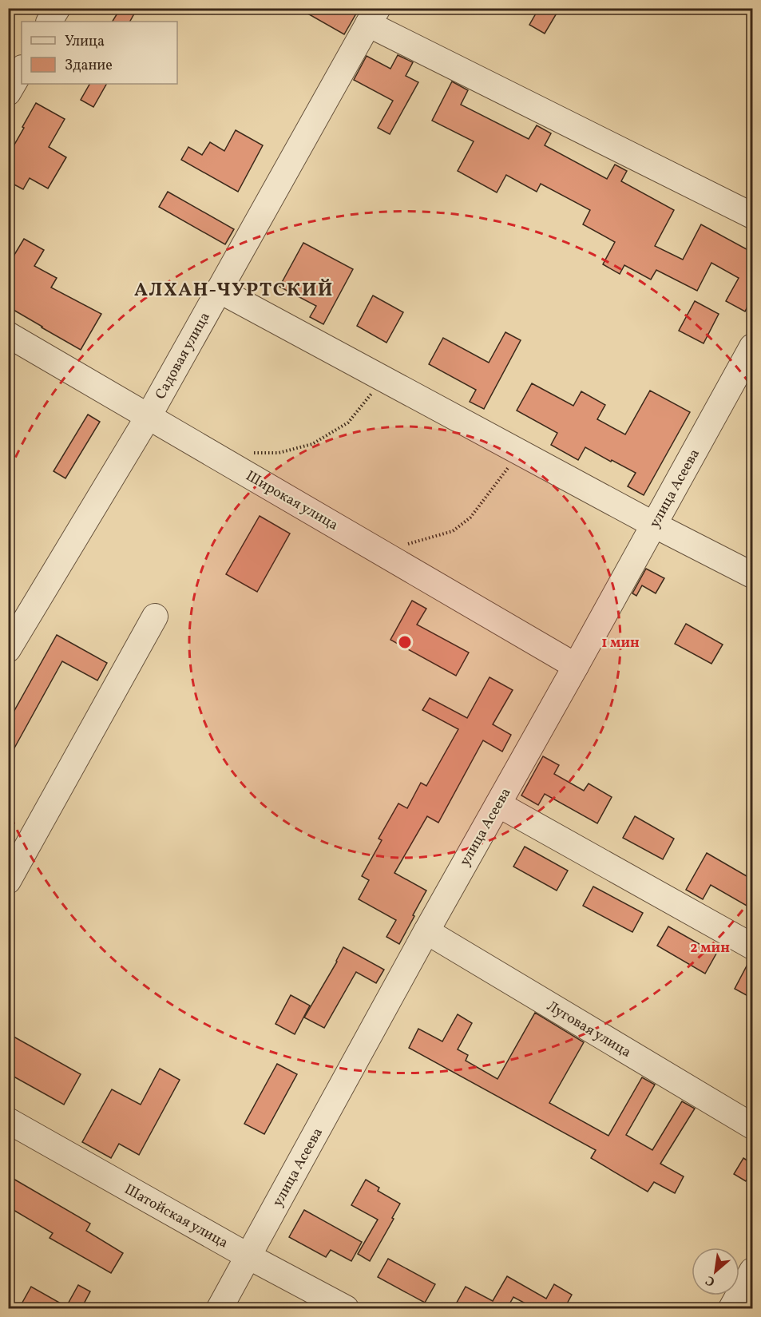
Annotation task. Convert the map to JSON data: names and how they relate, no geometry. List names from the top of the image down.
{
  "streets": {
    "street": [
      "Садовая улица",
      "улица Асеева",
      "Широкая улица",
      "Луговая улица",
      "Шатойская улица"
    ]
  },
  "crossings": [
    ["Садовая улица", "Широкая улица"],
    ["улица Асеева", "Широкая улица"],
    ["улица Асеева", "Луговая улица"],
    ["улица Асеева", "Шатойская улица"]
  ],
  "districts": ["АЛХАН-ЧУРТСКИЙ"],
  "legend": ["Улица", "Здание"],
  "north": "bottom left",
  "rings": ["1 мин", "2 мин"]
}
